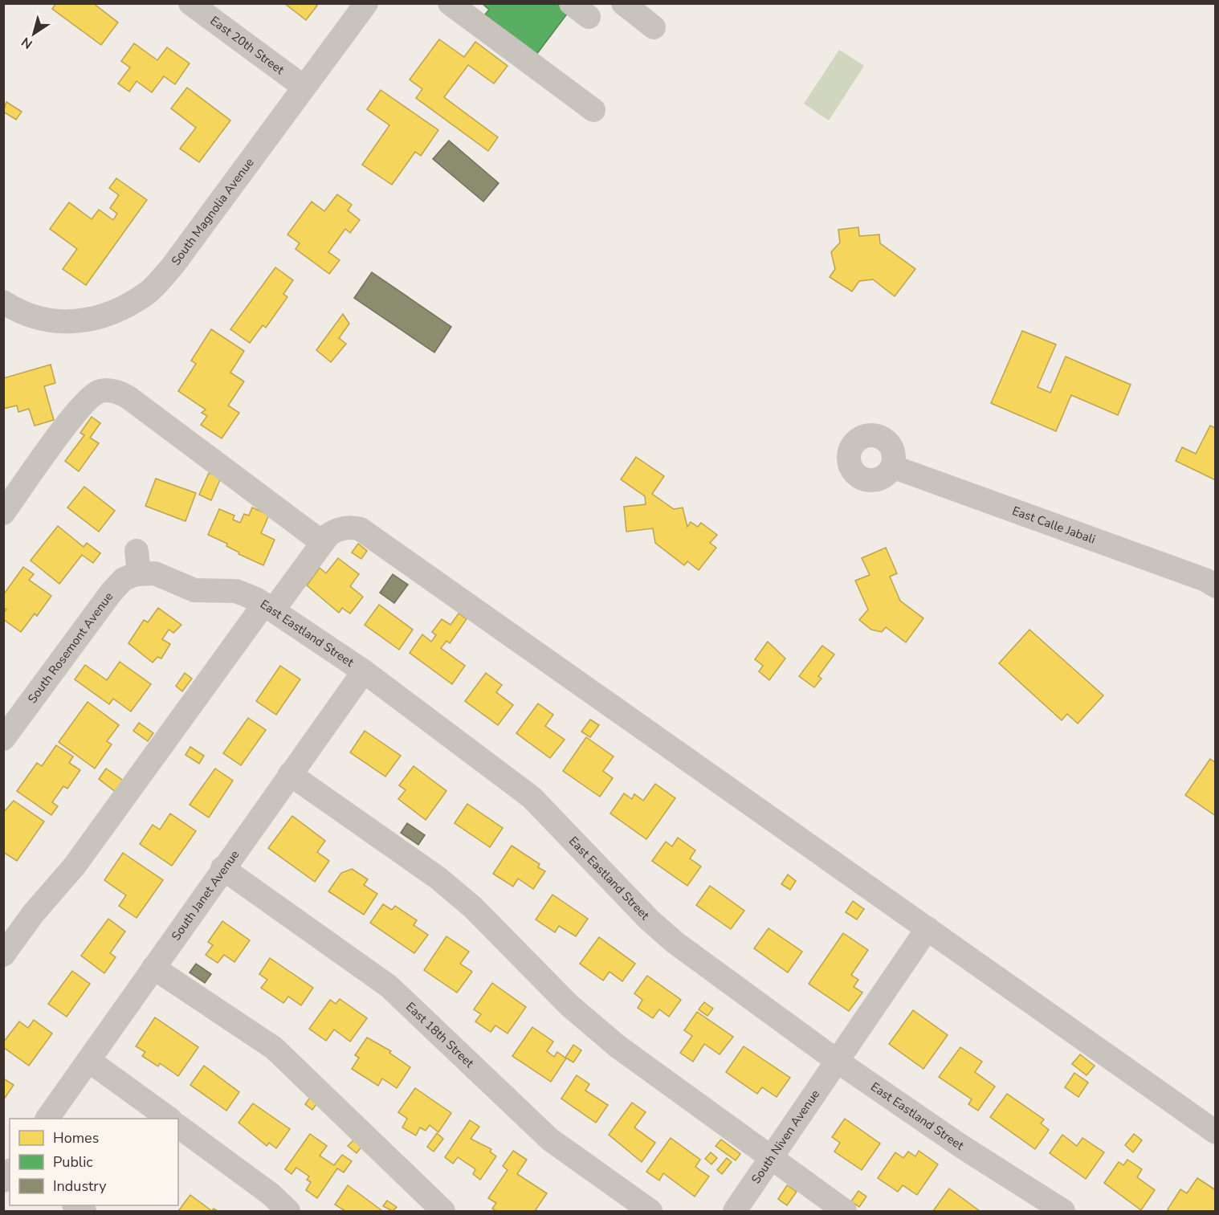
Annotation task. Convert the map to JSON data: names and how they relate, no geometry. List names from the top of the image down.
{
  "streets": {
    "street": [
      "East 20th Street",
      "South Magnolia Avenue",
      "East Calle Jabali",
      "East Eastland Street",
      "South Rosemont Avenue",
      "South Janet Avenue",
      "East 18th Street",
      "South Niven Avenue"
    ]
  },
  "crossings": [
    ["East 20th Street", "South Magnolia Avenue"],
    ["East Eastland Street", "South Rosemont Avenue"],
    ["East Eastland Street", "South Janet Avenue"],
    ["East Eastland Street", "South Niven Avenue"],
    ["South Janet Avenue", "East 18th Street"]
  ],
  "legend": ["Homes", "Public", "Industry"],
  "north": "bottom left"
}
